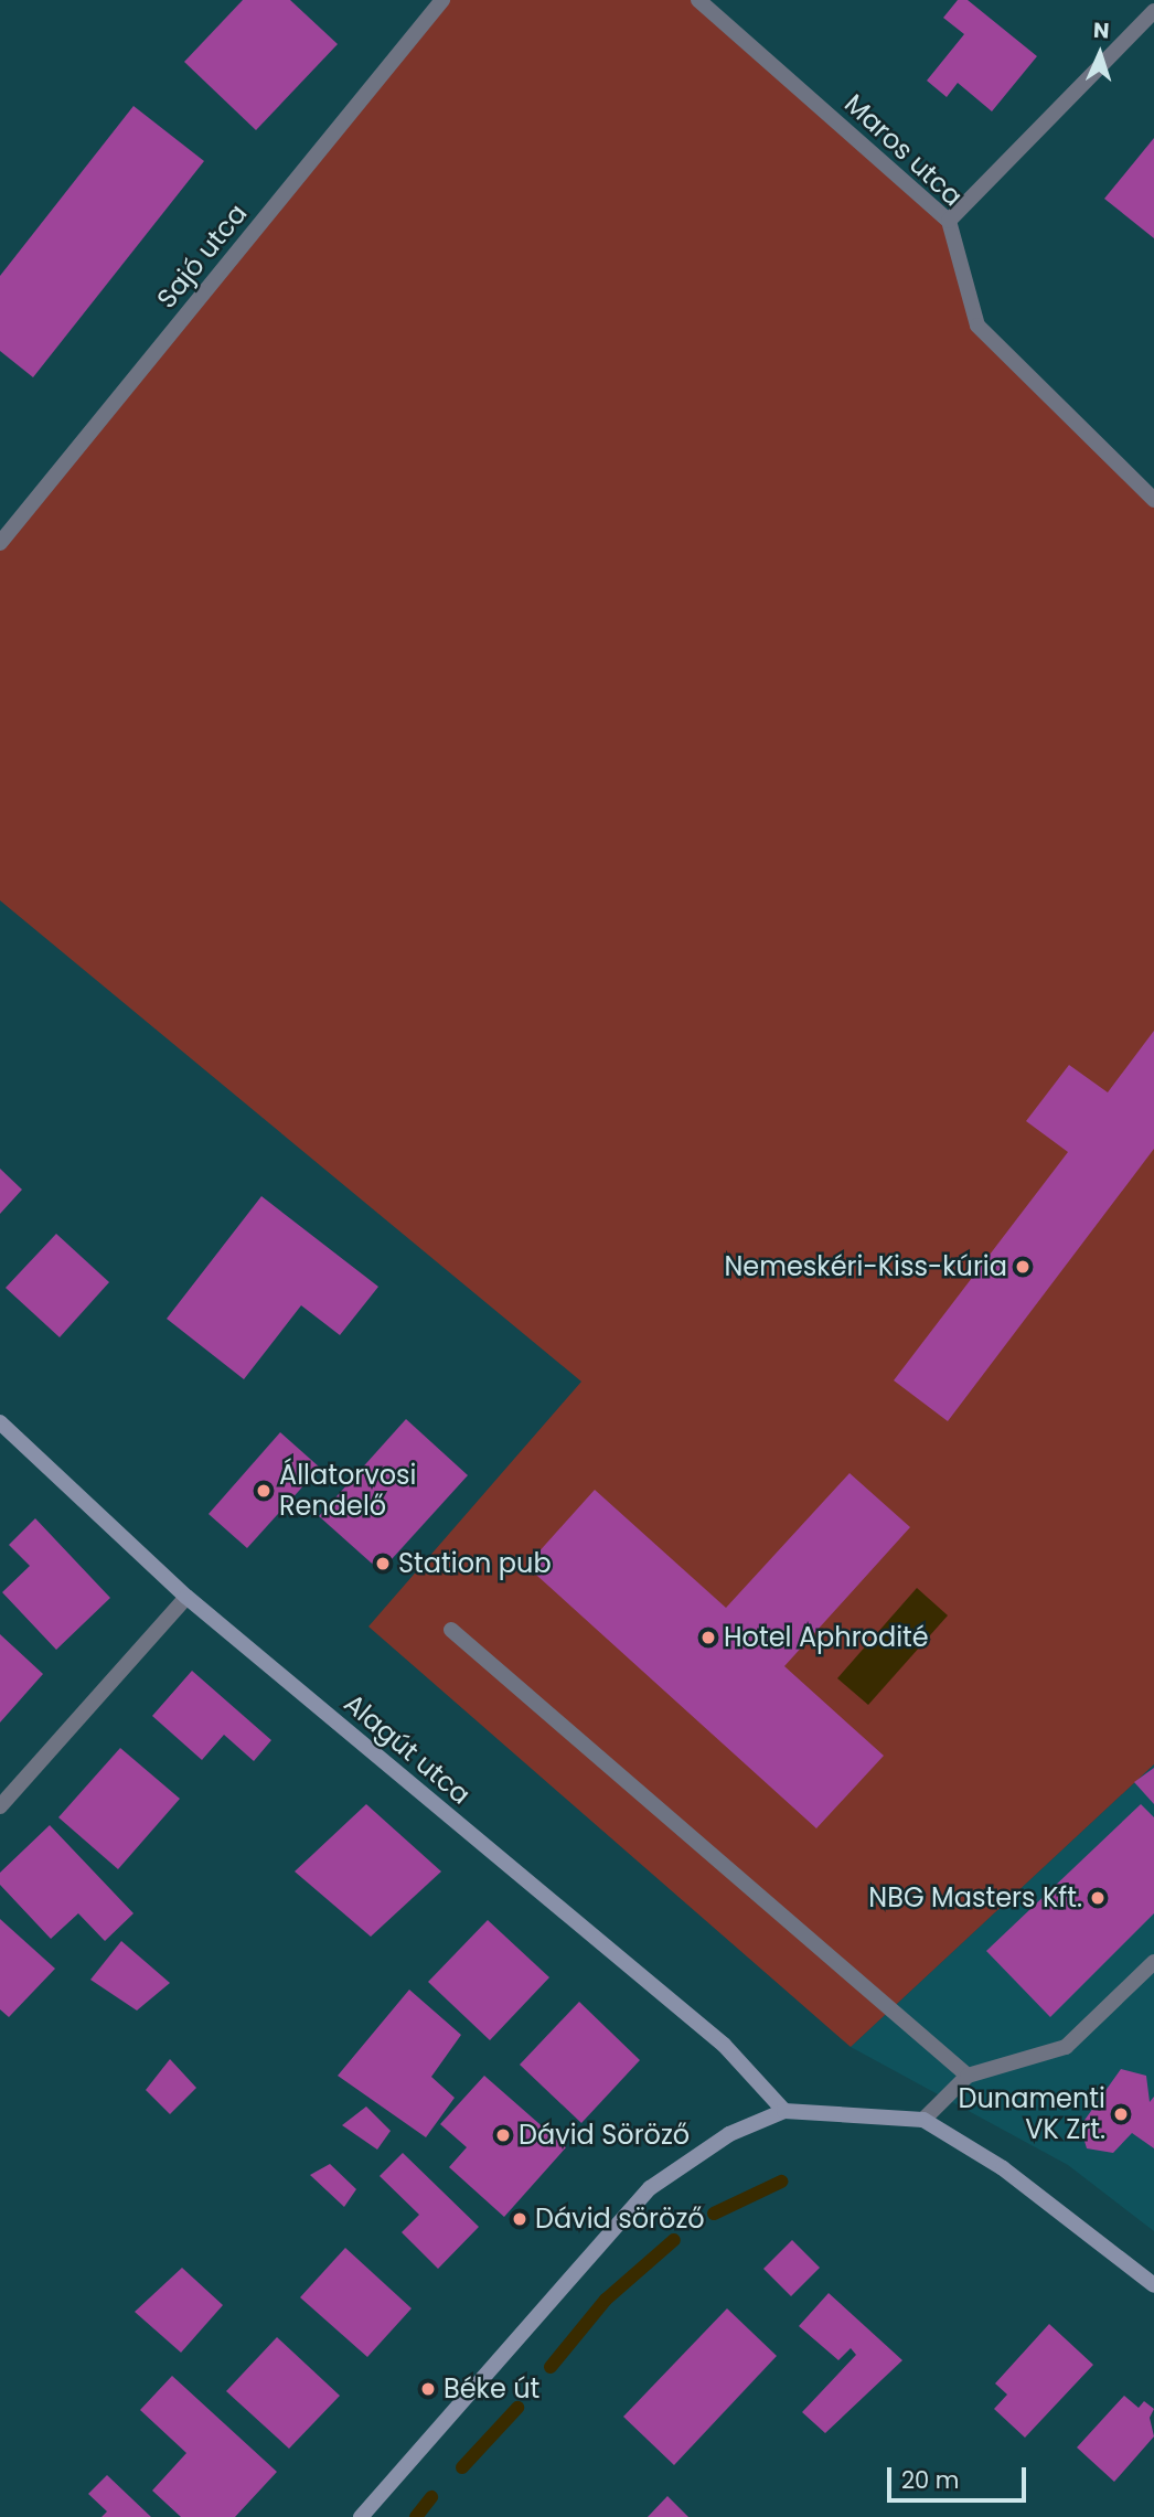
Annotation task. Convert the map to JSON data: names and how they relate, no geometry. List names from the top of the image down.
{
  "streets": {
    "street": ["Maros utca", "Sajó utca", "Alagút utca"]
  },
  "places": [
    "Nemeskéri-Kiss-kúria",
    "Állatorvosi Rendelő",
    "Station pub",
    "Hotel Aphrodité",
    "NBG Masters Kft.",
    "Dunamenti VK Zrt.",
    "Dávid Söröző",
    "Dávid söröző",
    "Béke út"
  ],
  "scale_bar": "20 m",
  "north": "top"
}
